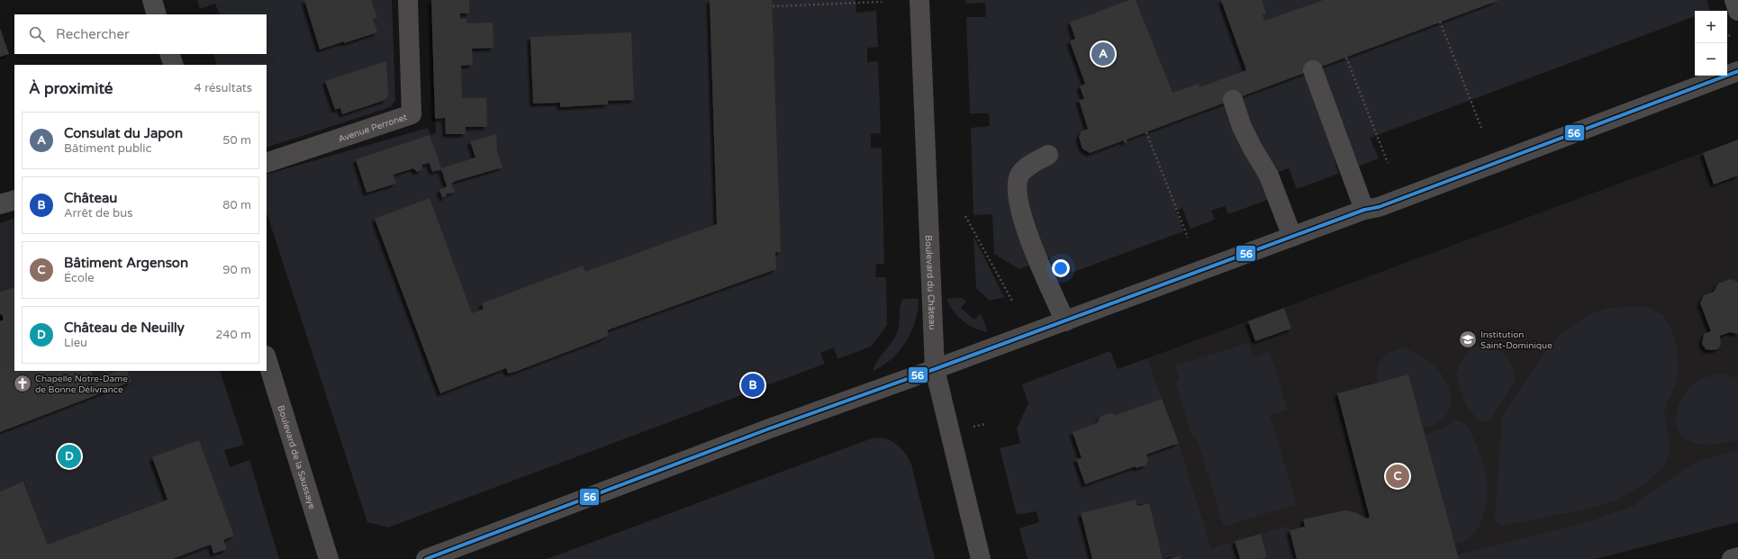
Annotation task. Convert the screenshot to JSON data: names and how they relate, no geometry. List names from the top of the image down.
{
  "streets": {
    "street": ["Avenue Perronet", "Boulevard du Château", "Boulevard de la Saussaye"]
  },
  "places": {
    "school or university": ["Institution Saint-Dominique"],
    "church": ["Chapelle Notre-Dame de Bonne Délivrance"]
  },
  "lines": ["transit line 56"],
  "page": {
    "map_buttons": ["+", "−"],
    "search": "Rechercher",
    "pins": [
      "A",
      "B",
      "D",
      "C"
    ],
    "heading": ["À proximité", "4 résultats"],
    "list": [
      {
        "mark": "A",
        "name": "Consulat du Japon",
        "note": "Bâtiment public",
        "value": "50 m"
      },
      {
        "mark": "B",
        "name": "Château",
        "note": "Arrêt de bus",
        "value": "80 m"
      },
      {
        "mark": "C",
        "name": "Bâtiment Argenson",
        "note": "École",
        "value": "90 m"
      },
      {
        "mark": "D",
        "name": "Château de Neuilly",
        "note": "Lieu",
        "value": "240 m"
      }
    ]
  }
}
